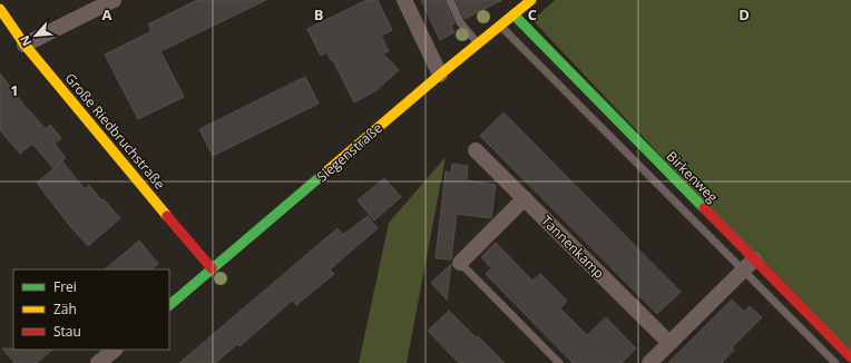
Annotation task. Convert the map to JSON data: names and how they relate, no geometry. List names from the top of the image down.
{
  "streets": {
    "street": [
      "Große Riedbruchstraße",
      "Siegenstraße",
      "Birkenweg",
      "Tannenkamp"
    ]
  },
  "crossings": [
    ["Große Riedbruchstraße", "Siegenstraße"],
    ["Siegenstraße", "Birkenweg"]
  ],
  "legend": ["Frei", "Zäh", "Stau"],
  "north": "bottom left",
  "grid": {
    "columns": [
      "A",
      "B",
      "C",
      "D"
    ],
    "rows": ["1"]
  }
}
